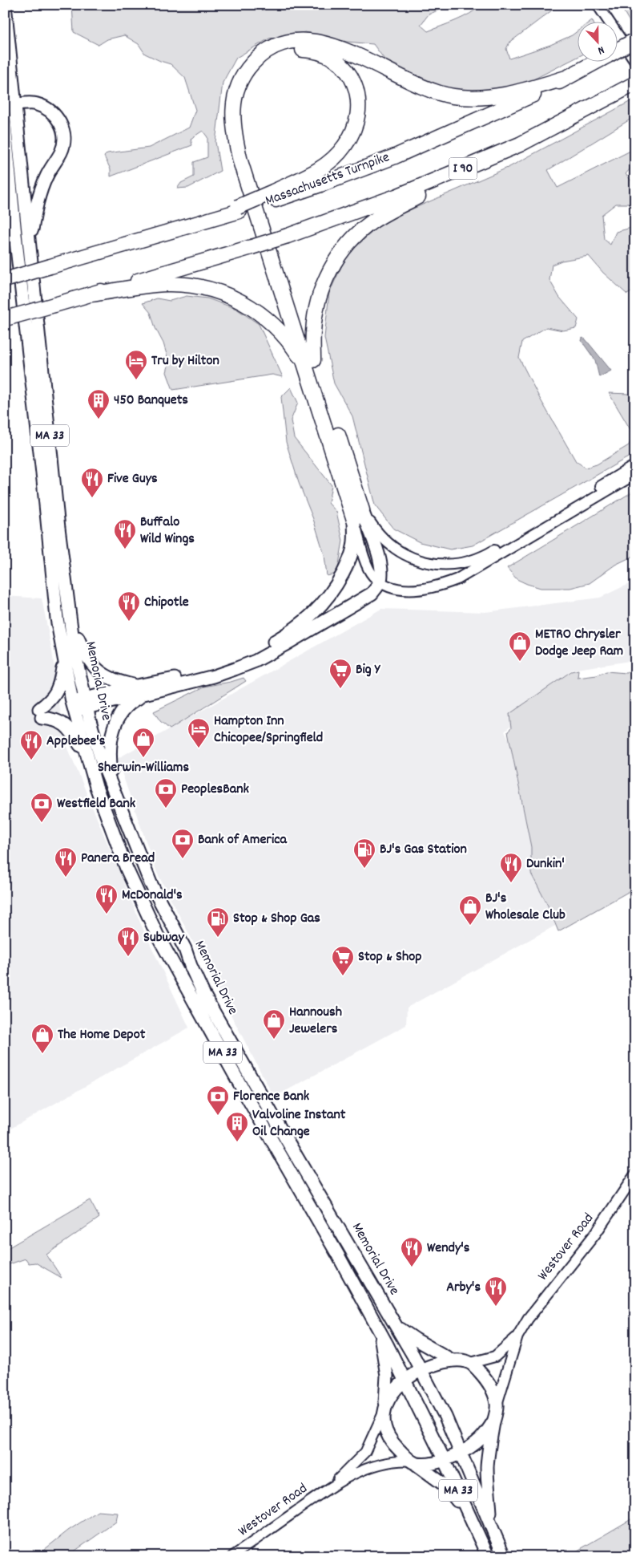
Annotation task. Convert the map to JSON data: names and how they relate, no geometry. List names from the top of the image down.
{
  "streets": {
    "highway": ["I 90", "Massachusetts Turnpike"],
    "main road": ["MA 33", "Memorial Drive", "Westover Road"]
  },
  "places": {
    "hotel": ["Tru by Hilton", "Hampton Inn Chicopee/Springfield"],
    "building": ["450 Banquets", "Valvoline Instant Oil Change"],
    "restaurant": [
      "Five Guys",
      "Buffalo Wild Wings",
      "Chipotle",
      "Applebee's",
      "Panera Bread",
      "Dunkin'",
      "McDonald's",
      "Subway",
      "Wendy's",
      "Arby's"
    ],
    "shop": [
      "METRO Chrysler Dodge Jeep Ram",
      "Sherwin-Williams",
      "BJ's Wholesale Club",
      "Hannoush Jewelers",
      "The Home Depot"
    ],
    "supermarket": ["Big Y", "Stop & Shop"],
    "bank": [
      "PeoplesBank",
      "Westfield Bank",
      "Bank of America",
      "Florence Bank"
    ],
    "fuel station": ["BJ's Gas Station", "Stop & Shop Gas"]
  },
  "north": "bottom"
}
